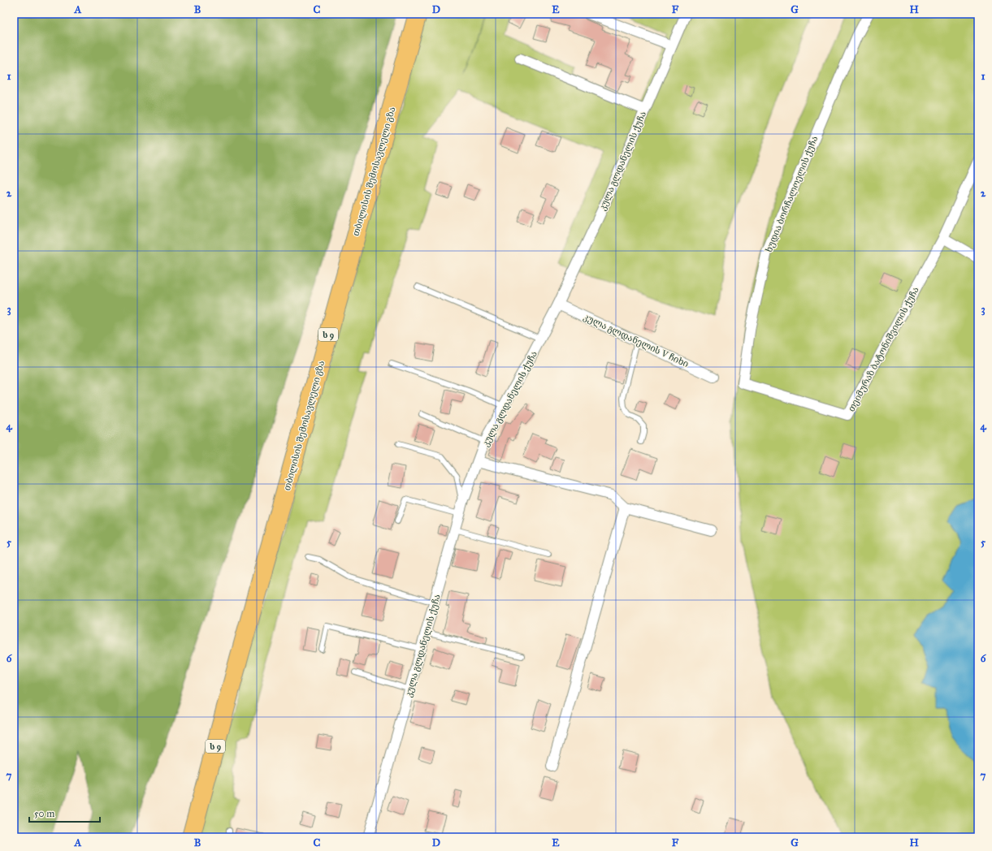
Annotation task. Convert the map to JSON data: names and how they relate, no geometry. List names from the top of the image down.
{
  "streets": {
    "highway": ["თბილისის შემოსავლელი გზა", "ს 9"],
    "street": [
      "კულა გლდანელის ქუჩა",
      "ხუდია ბორჩალოელის ქუჩა",
      "კულა გლდანელის V ჩიხი",
      "თეიმურაზ ბატონიშვილის ქუჩა"
    ]
  },
  "crossings": [
    ["კულა გლდანელის ქუჩა", "კულა გლდანელის V ჩიხი"],
    ["ხუდია ბორჩალოელის ქუჩა", "თეიმურაზ ბატონიშვილის ქუჩა"]
  ],
  "scale_bar": "50 m",
  "grid": {
    "columns": [
      "A",
      "B",
      "C",
      "D",
      "E",
      "F",
      "G",
      "H"
    ],
    "rows": [
      "1",
      "2",
      "3",
      "4",
      "5",
      "6",
      "7"
    ]
  }
}
